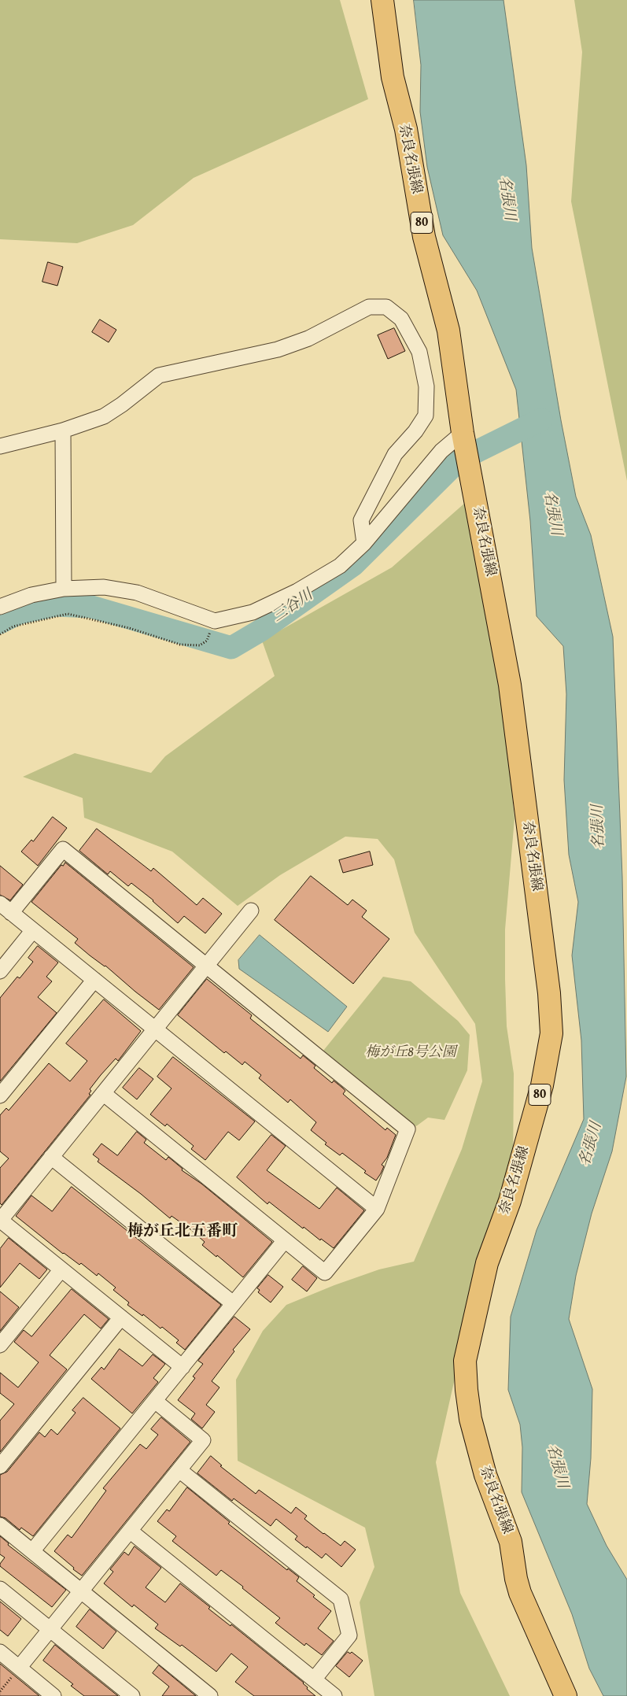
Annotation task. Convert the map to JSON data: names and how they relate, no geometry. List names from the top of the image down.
{
  "streets": {
    "main road": ["奈良名張線", "80"]
  },
  "districts": ["梅が丘北五番町"],
  "water": ["名張川", "三谷川"],
  "parks": ["梅が丘8号公園"]
}
